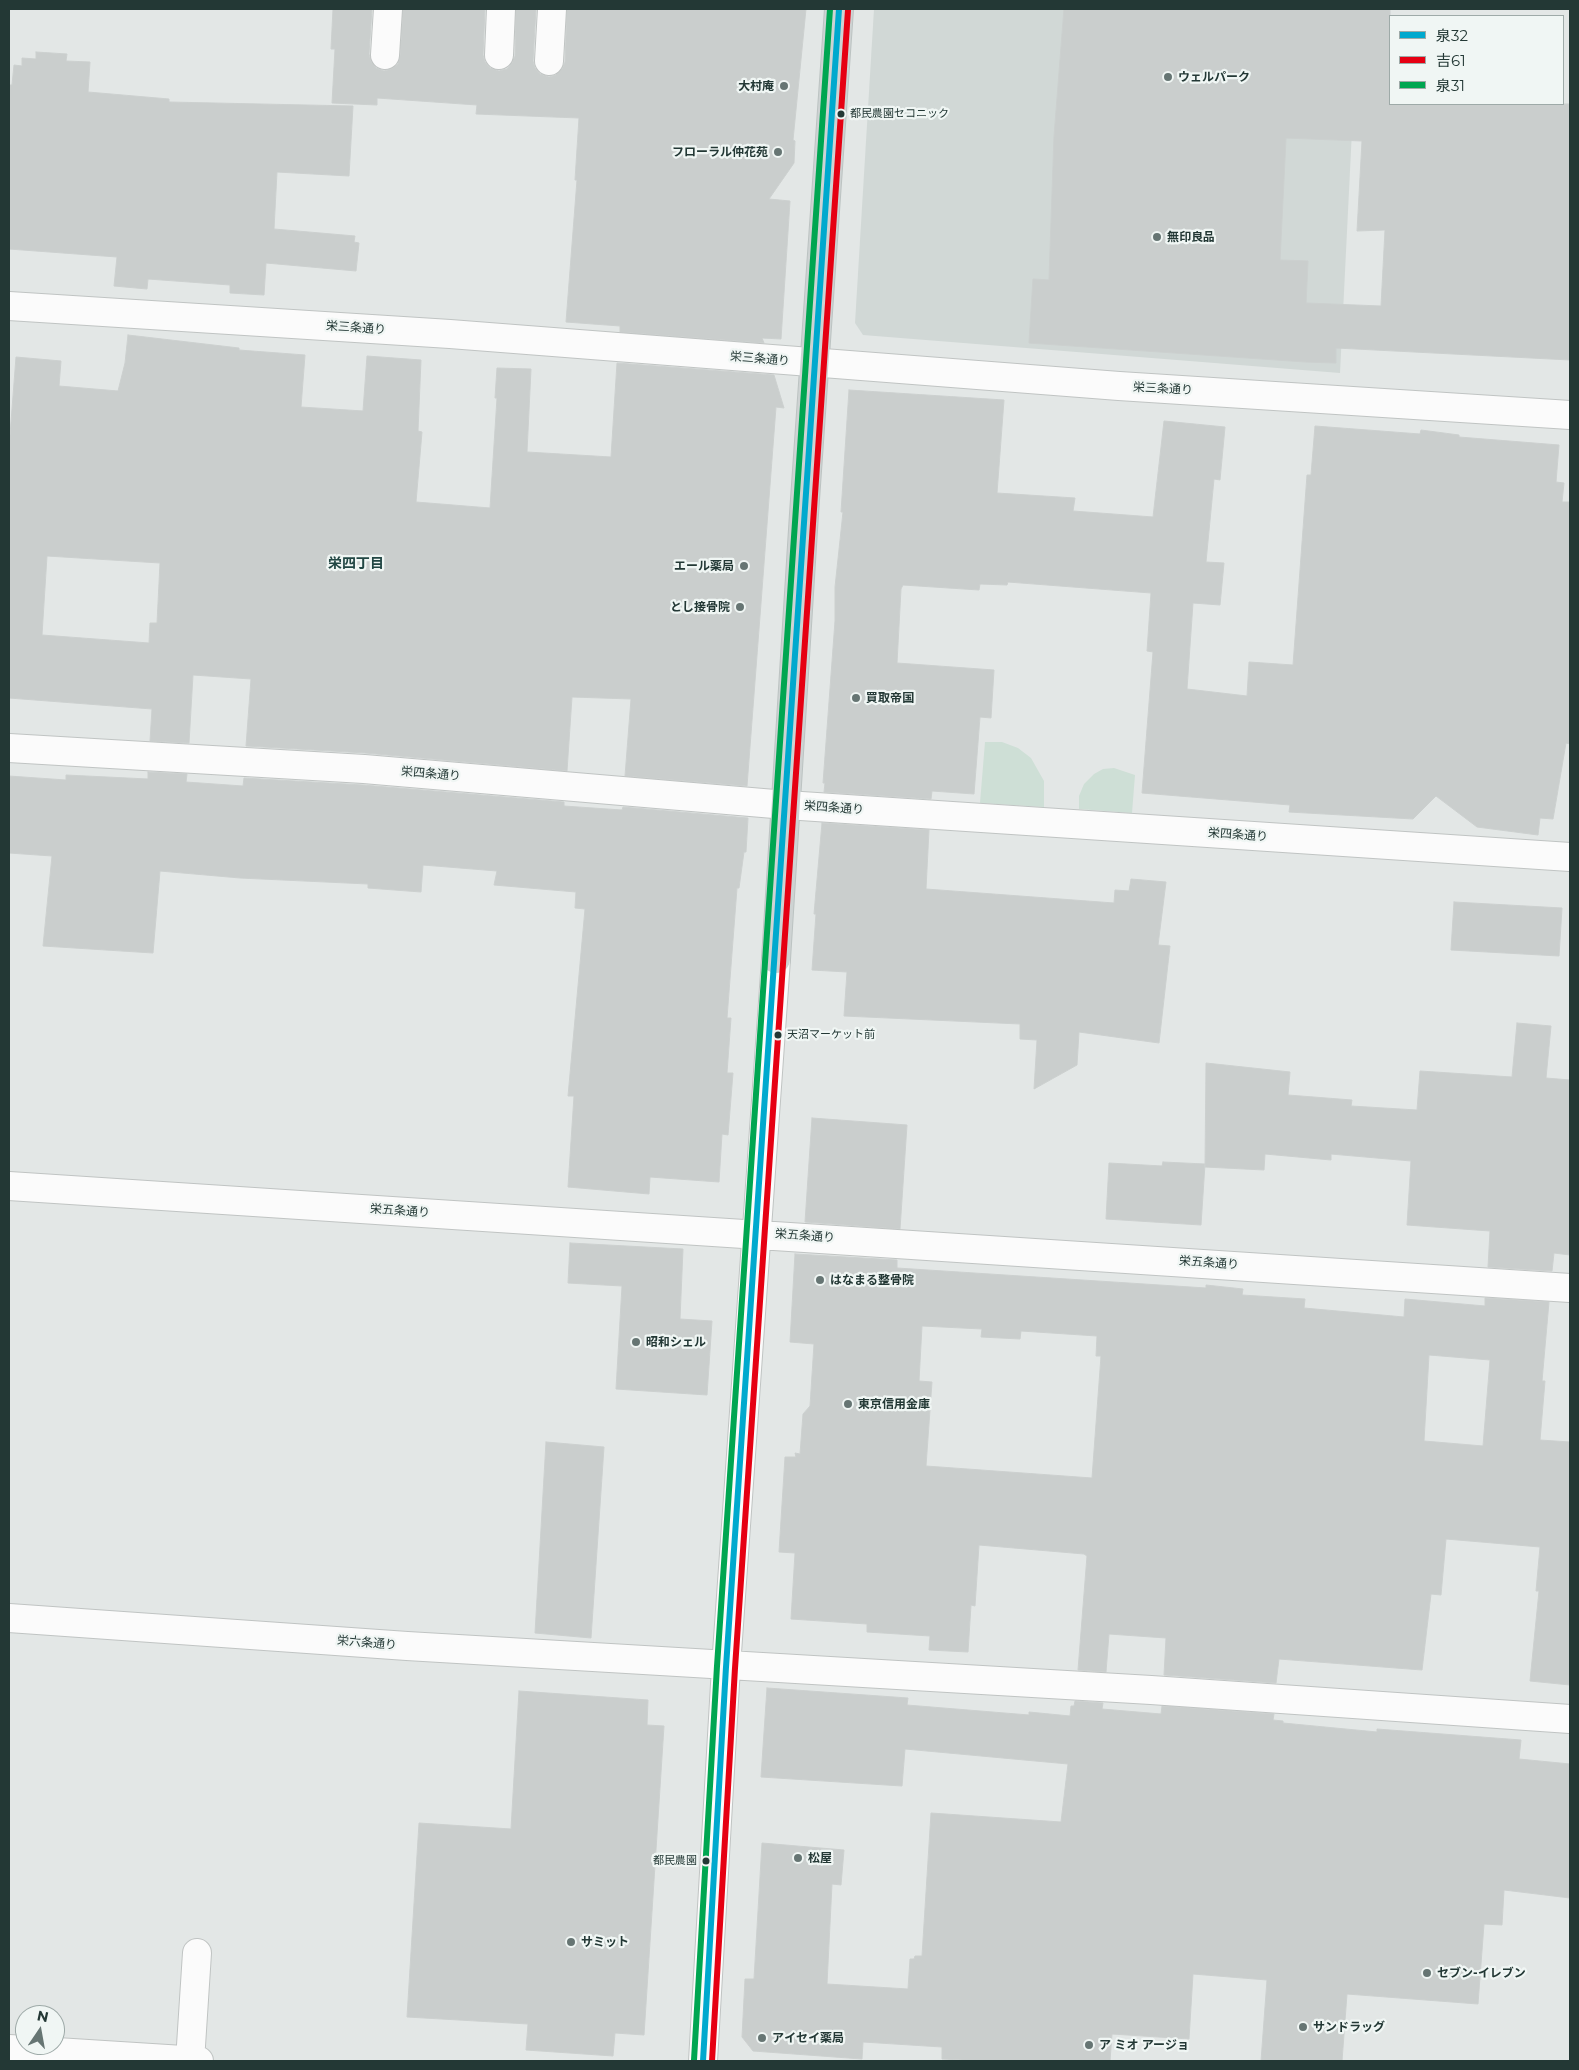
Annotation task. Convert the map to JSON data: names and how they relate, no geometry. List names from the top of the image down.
{
  "streets": {
    "street": [
      "栄三条通り",
      "栄四条通り",
      "栄五条通り",
      "栄六条通り"
    ]
  },
  "districts": ["栄四丁目"],
  "places": [
    "ウェルパーク",
    "大村庵",
    "都民農園セコニック",
    "フローラル仲花苑",
    "無印良品",
    "エール薬局",
    "とし接骨院",
    "買取帝国",
    "天沼マーケット前",
    "はなまる整骨院",
    "昭和シェル",
    "東京信用金庫",
    "松屋",
    "都民農園",
    "サミット",
    "セブン-イレブン",
    "サンドラッグ",
    "アイセイ薬局",
    "ア ミオ アージョ"
  ],
  "lines": ["transit line 泉32", "transit line 泉31", "transit line 吉61"],
  "legend": ["泉32", "吉61", "泉31"],
  "north": "top"
}
